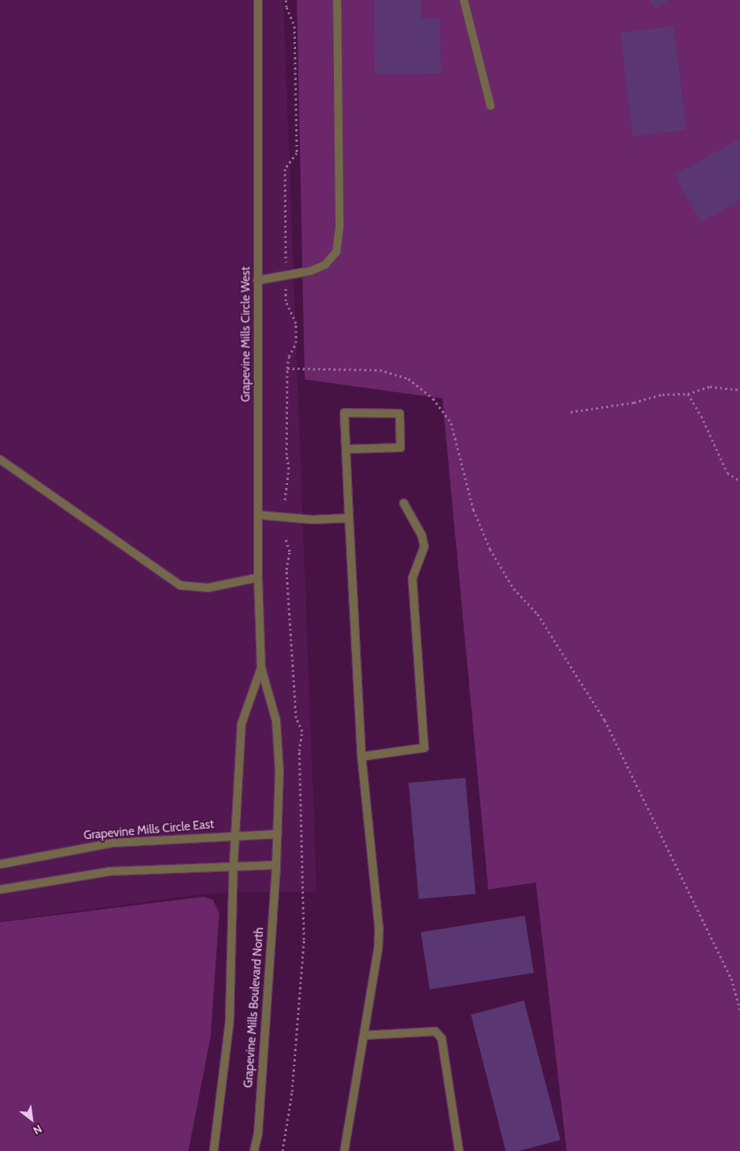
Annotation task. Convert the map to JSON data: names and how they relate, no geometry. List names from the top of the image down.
{
  "streets": {
    "street": ["Grapevine Mills Circle West", "Grapevine Mills Circle East", "Grapevine Mills Boulevard North"]
  },
  "crossings": [
    ["Grapevine Mills Circle West", "Grapevine Mills Circle East"],
    ["Grapevine Mills Circle West", "Grapevine Mills Boulevard North"]
  ],
  "north": "bottom right"
}
